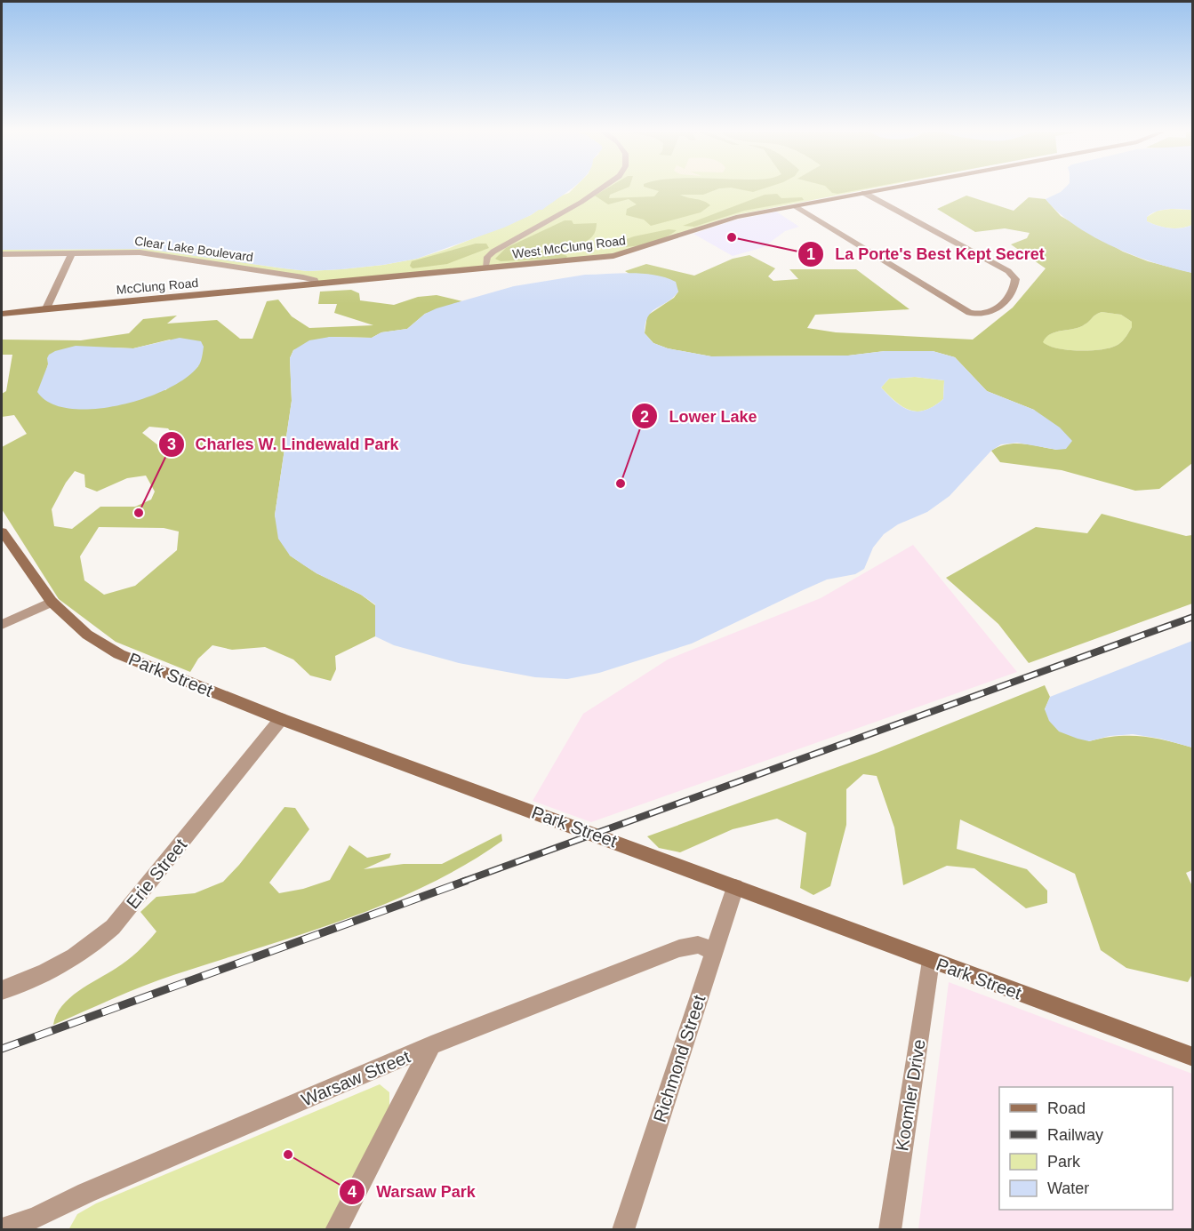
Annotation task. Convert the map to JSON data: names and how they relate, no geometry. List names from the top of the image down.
{
  "streets": {
    "street": [
      "West McClung Road",
      "Clear Lake Boulevard",
      "McClung Road",
      "Park Street",
      "Erie Street",
      "Richmond Street",
      "Warsaw Street",
      "Koomler Drive"
    ]
  },
  "crossings": [
    ["West McClung Road", "Clear Lake Boulevard"],
    ["West McClung Road", "McClung Road"],
    ["Clear Lake Boulevard", "McClung Road"],
    ["Park Street", "Erie Street"],
    ["Park Street", "Richmond Street"],
    ["Park Street", "Koomler Drive"],
    ["Richmond Street", "Warsaw Street"]
  ],
  "places": [
    "La Porte's Best Kept Secret",
    "Lower Lake",
    "Charles W. Lindewald Park",
    "Warsaw Park"
  ],
  "legend": [
    "Road",
    "Railway",
    "Park",
    "Water"
  ]
}
